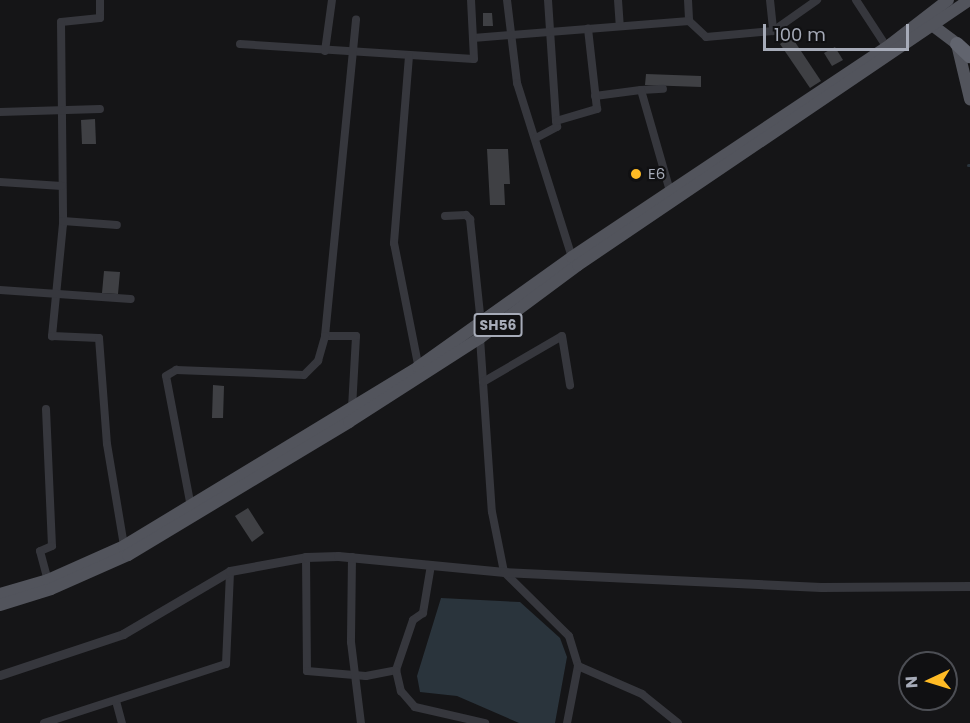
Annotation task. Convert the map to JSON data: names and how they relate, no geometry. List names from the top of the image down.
{
  "streets": {
    "main road": ["SH56"]
  },
  "places": ["E6"],
  "scale_bar": "100 m",
  "north": "left"
}
